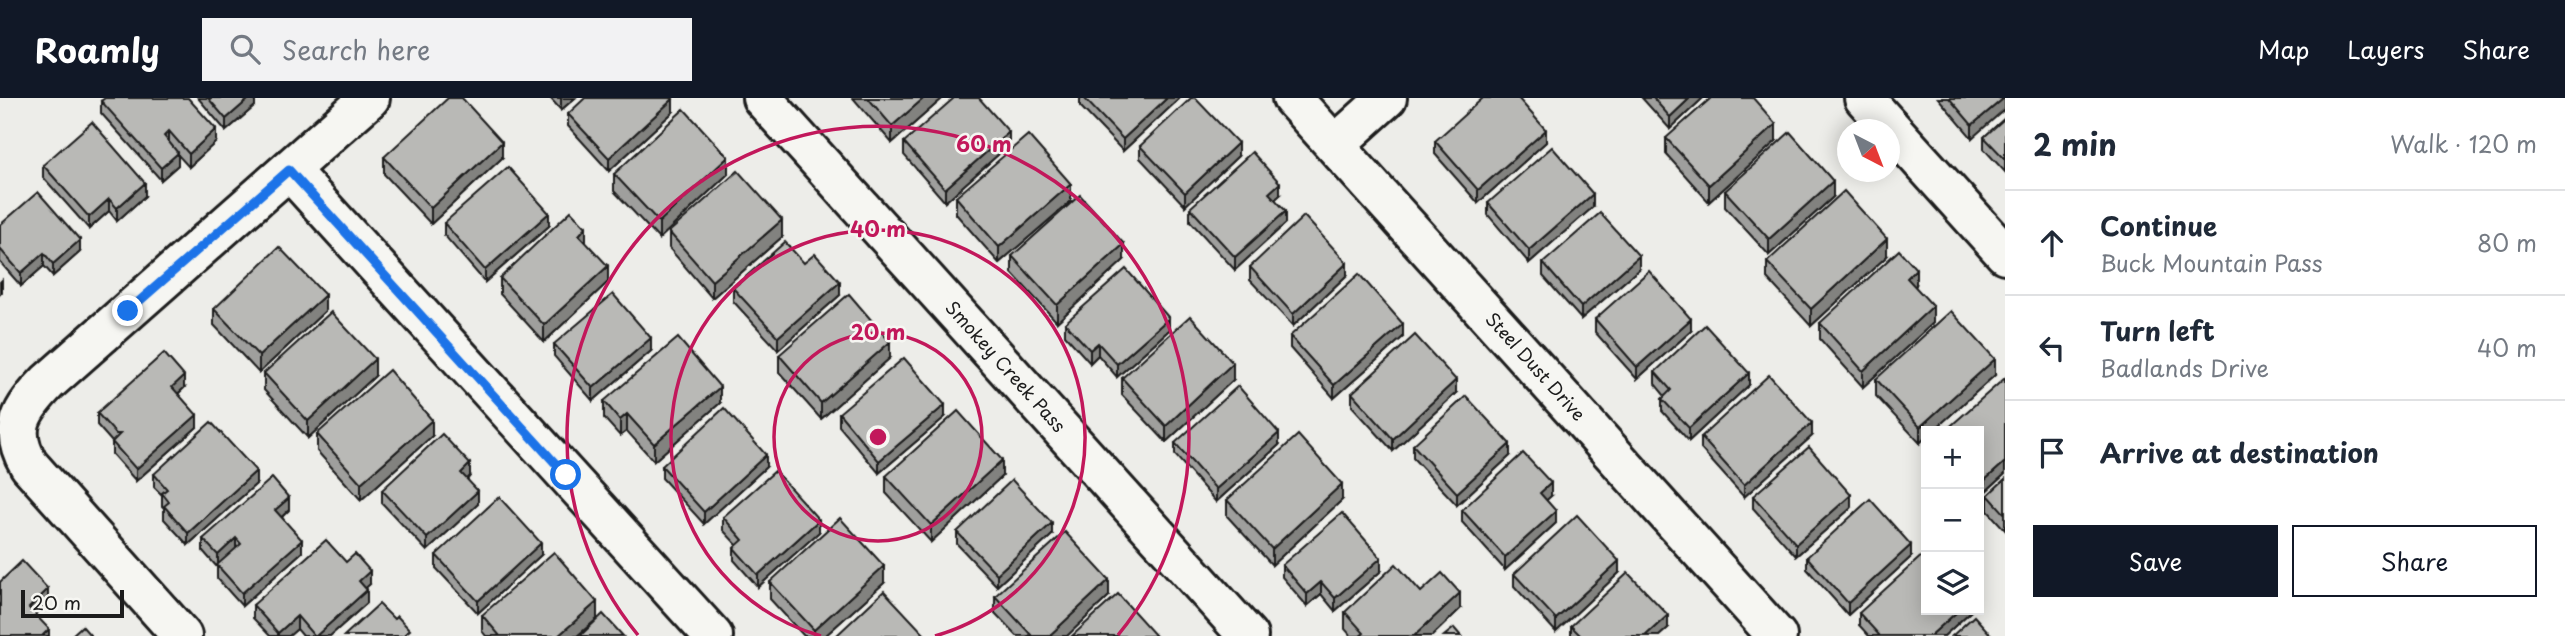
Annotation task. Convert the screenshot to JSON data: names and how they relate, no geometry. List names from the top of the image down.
{
  "streets": {
    "street": ["Smokey Creek Pass", "Steel Dust Drive"]
  },
  "scale_bar": "20 m",
  "north": "bottom right",
  "page": {
    "header": "Roamly",
    "search": "Search here",
    "nav": ["Map", "Layers", "Share"],
    "heading": ["2 min", "Walk · 120 m"],
    "list": [
      ["Continue", "Buck Mountain Pass", "80 m"],
      ["Turn left", "Badlands Drive", "40 m"],
      "Arrive at destination"
    ],
    "map_buttons": ["+", "−"],
    "buttons": ["Save", "Share"],
    "scale": "20 m"
  },
  "rings": ["60 m", "40 m", "20 m"]
}
